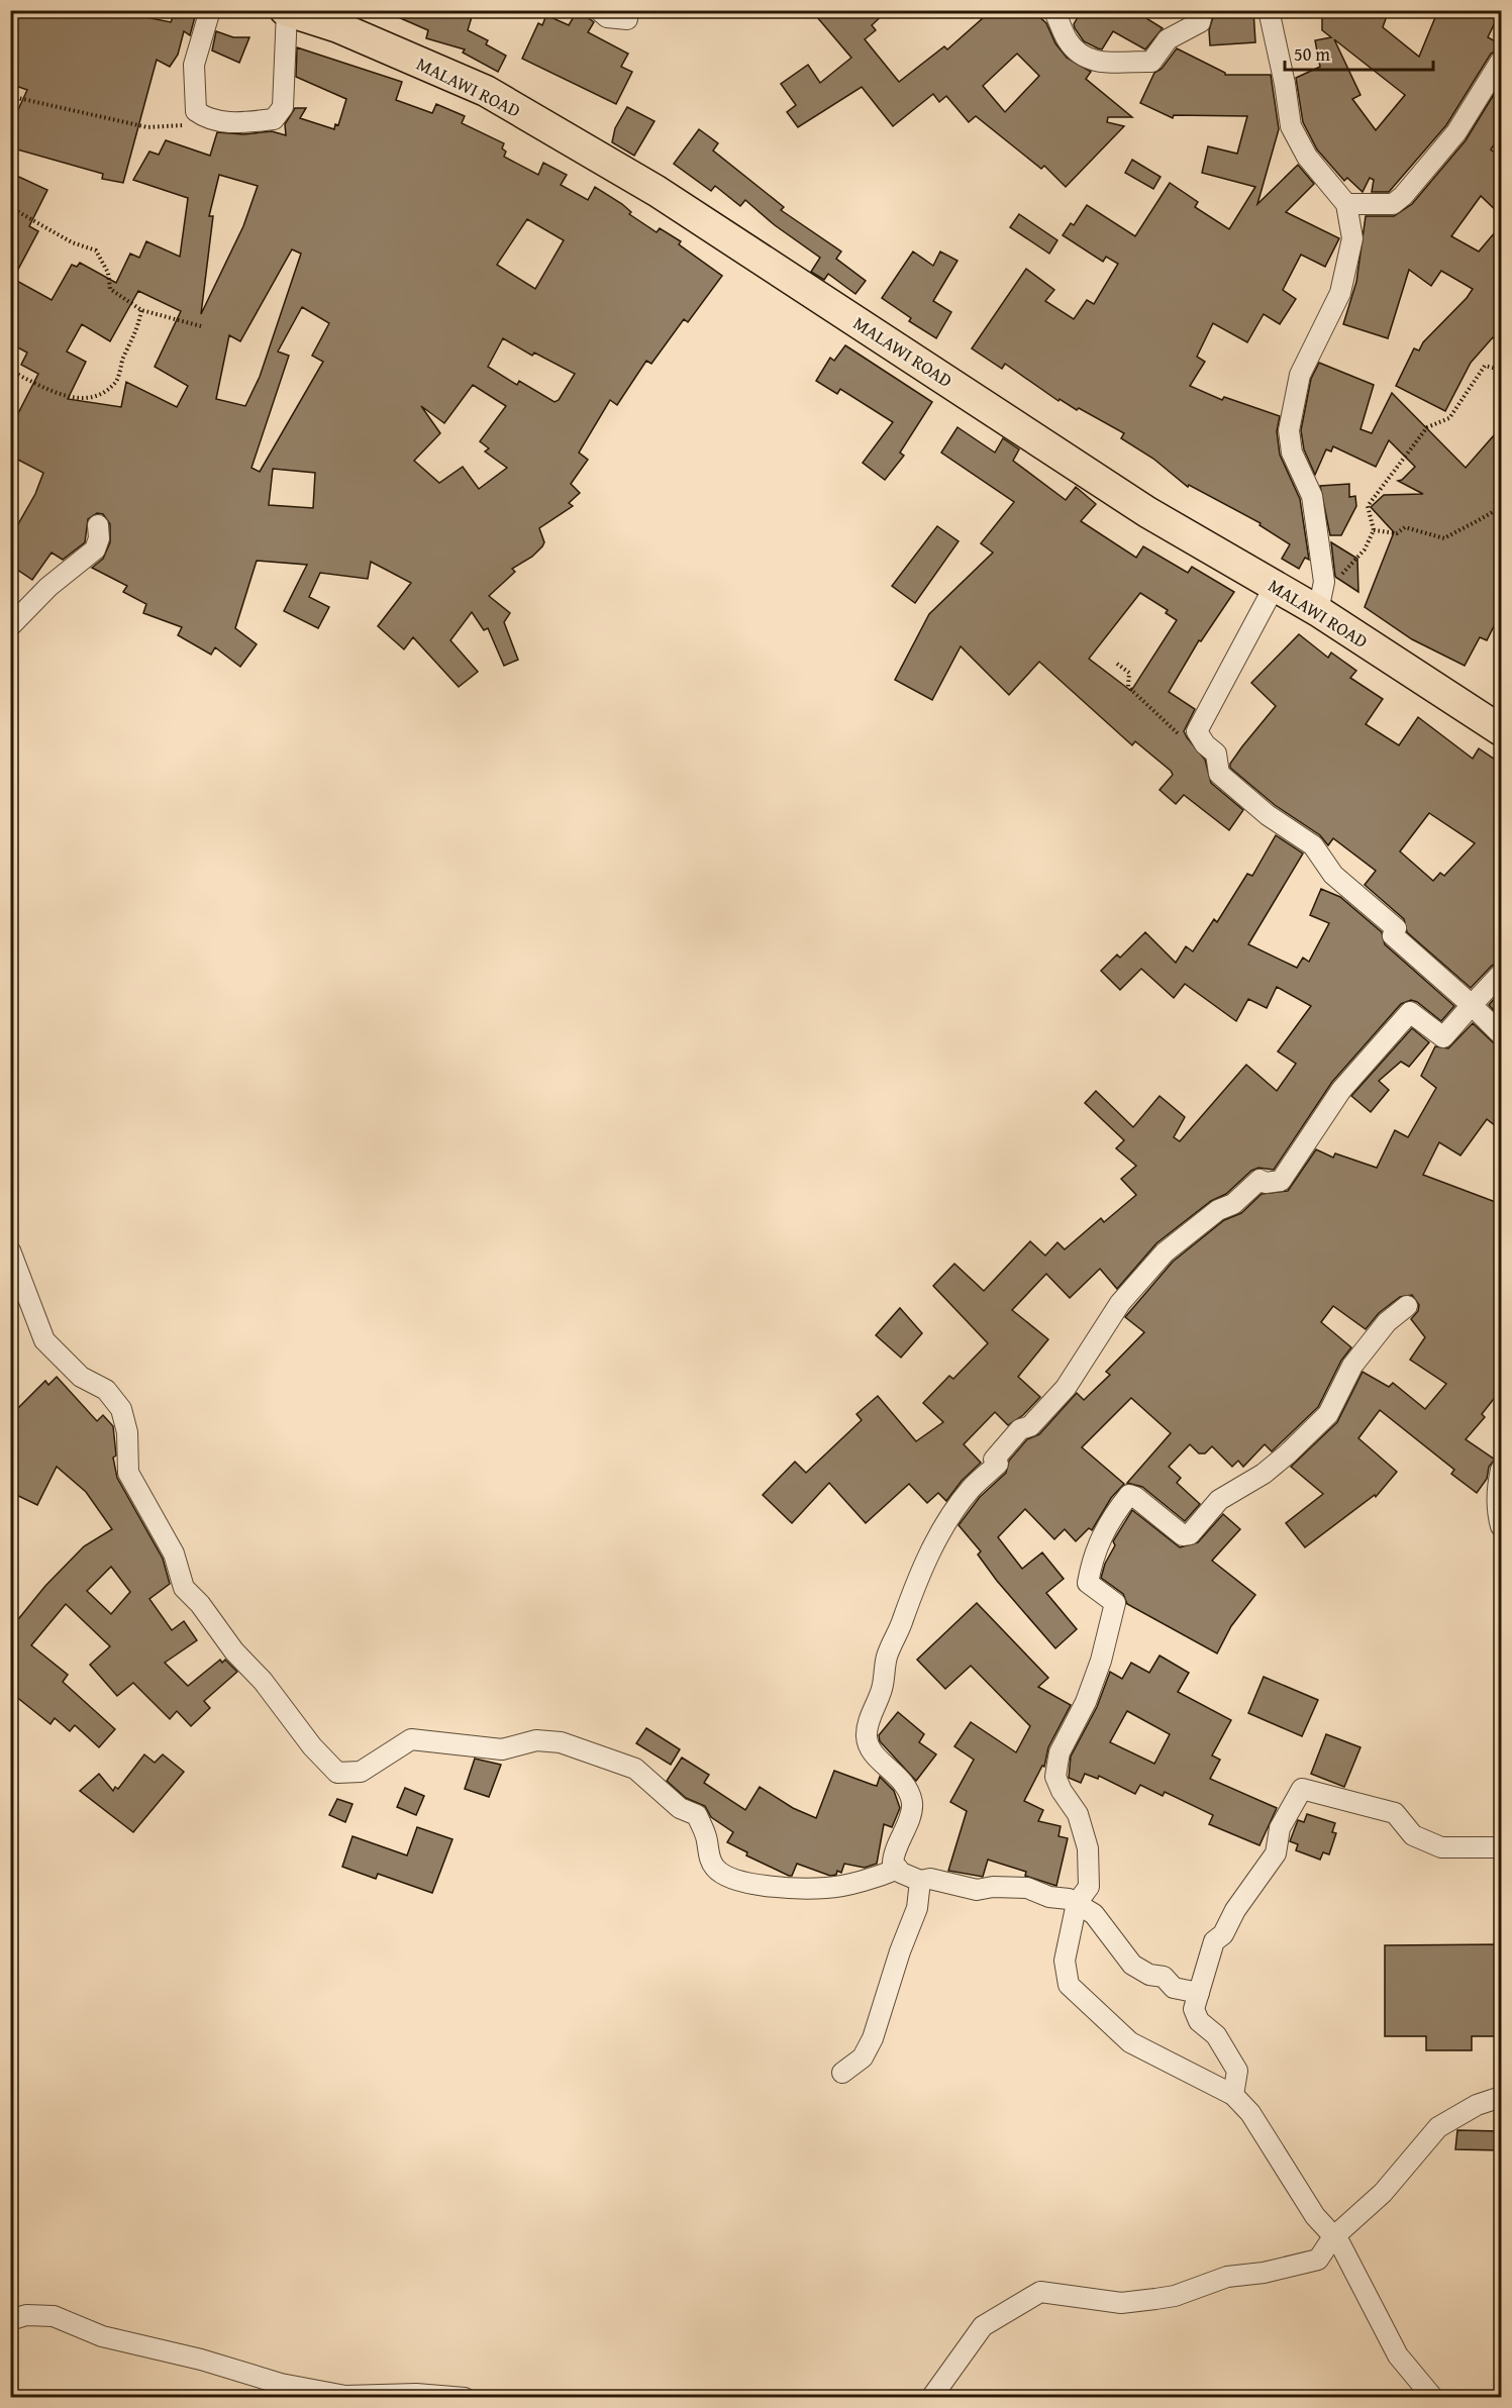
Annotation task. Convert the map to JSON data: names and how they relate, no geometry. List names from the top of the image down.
{
  "streets": {
    "main road": ["MALAWI ROAD"]
  },
  "scale_bar": "50 m"
}
